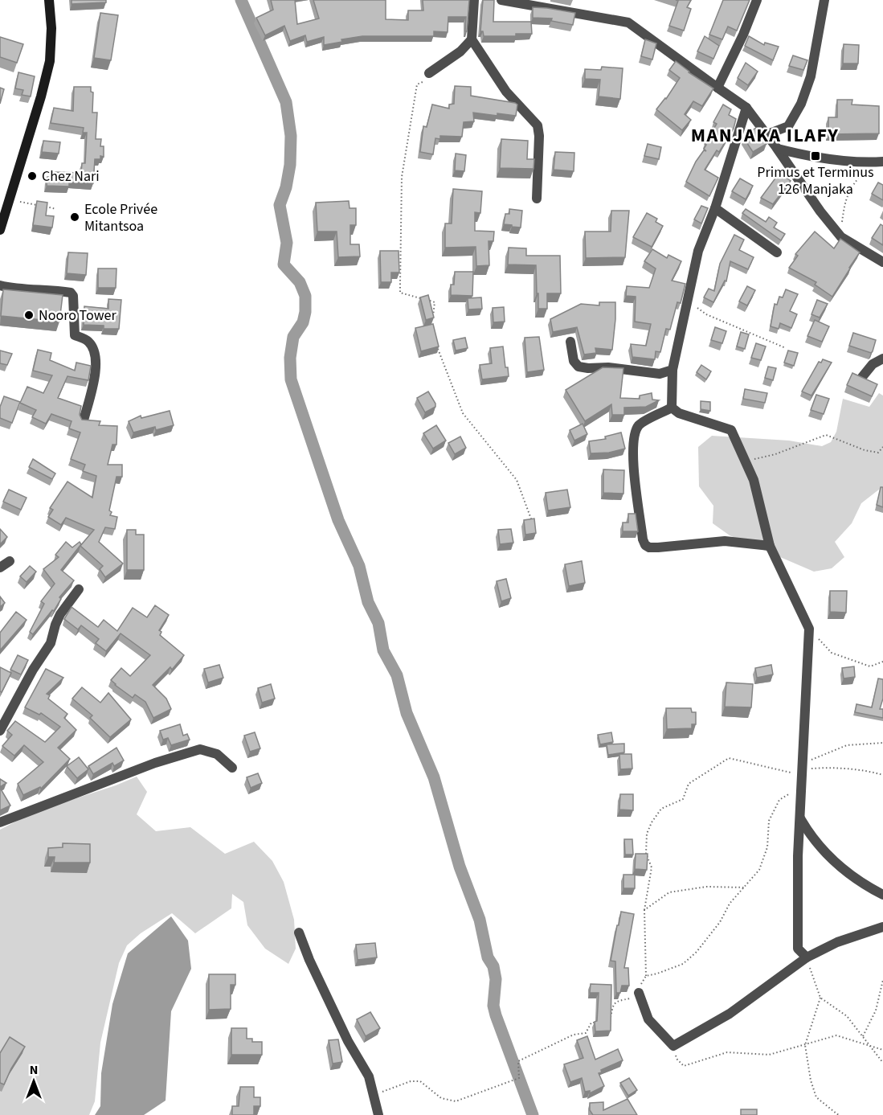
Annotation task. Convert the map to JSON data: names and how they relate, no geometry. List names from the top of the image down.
{
  "districts": ["MANJAKA ILAFY"],
  "places": {
    "transit": ["Primus et Terminus 126 Manjaka"],
    "other": ["Chez Nari", "Ecole Privée Mitantsoa", "Nooro Tower"]
  },
  "north": "top"
}
